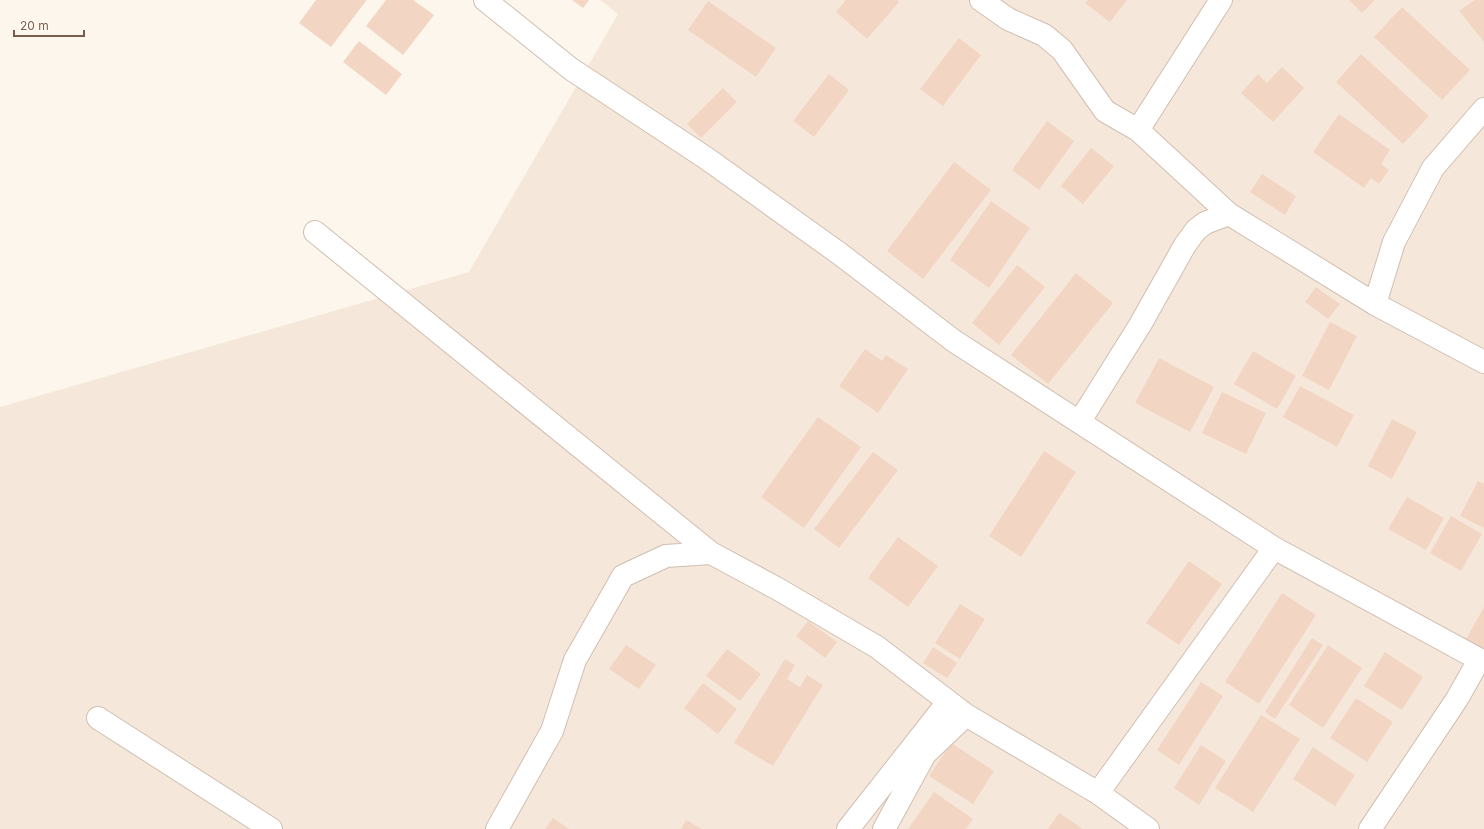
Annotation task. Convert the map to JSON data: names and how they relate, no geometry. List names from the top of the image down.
{
  "scale_bar": "20 m"
}
